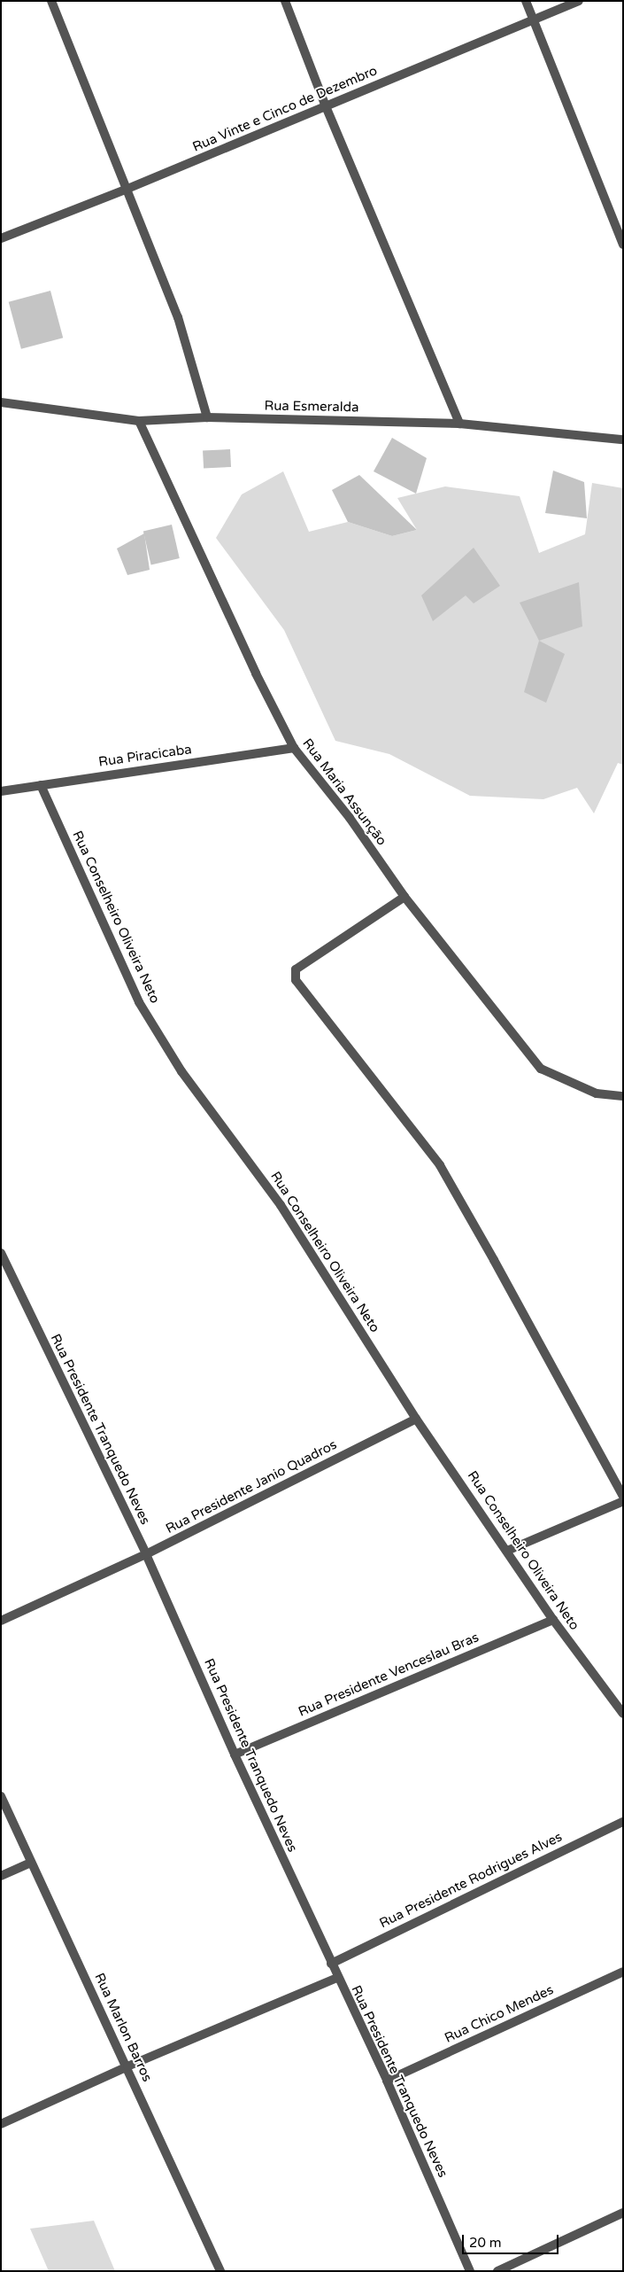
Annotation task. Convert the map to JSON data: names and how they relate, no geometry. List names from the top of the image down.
{
  "streets": {
    "street": [
      "Rua Vinte e Cinco de Dezembro",
      "Rua Esmeralda",
      "Rua Piracicaba",
      "Rua Maria Assunção",
      "Rua Conselheiro Oliveira Neto",
      "Rua Presidente Tranquedo Neves",
      "Rua Presidente Janio Quadros",
      "Rua Presidente Venceslau Bras",
      "Rua Presidente Rodrigues Alves",
      "Rua Chico Mendes",
      "Rua Marlon Barros"
    ]
  },
  "crossings": [
    ["Rua Esmeralda", "Rua Maria Assunção"],
    ["Rua Piracicaba", "Rua Maria Assunção"],
    ["Rua Piracicaba", "Rua Conselheiro Oliveira Neto"],
    ["Rua Conselheiro Oliveira Neto", "Rua Presidente Janio Quadros"],
    ["Rua Conselheiro Oliveira Neto", "Rua Presidente Venceslau Bras"],
    ["Rua Presidente Tranquedo Neves", "Rua Presidente Janio Quadros"],
    ["Rua Presidente Tranquedo Neves", "Rua Presidente Venceslau Bras"],
    ["Rua Presidente Tranquedo Neves", "Rua Presidente Rodrigues Alves"],
    ["Rua Presidente Tranquedo Neves", "Rua Chico Mendes"]
  ],
  "scale_bar": "20 m"
}
